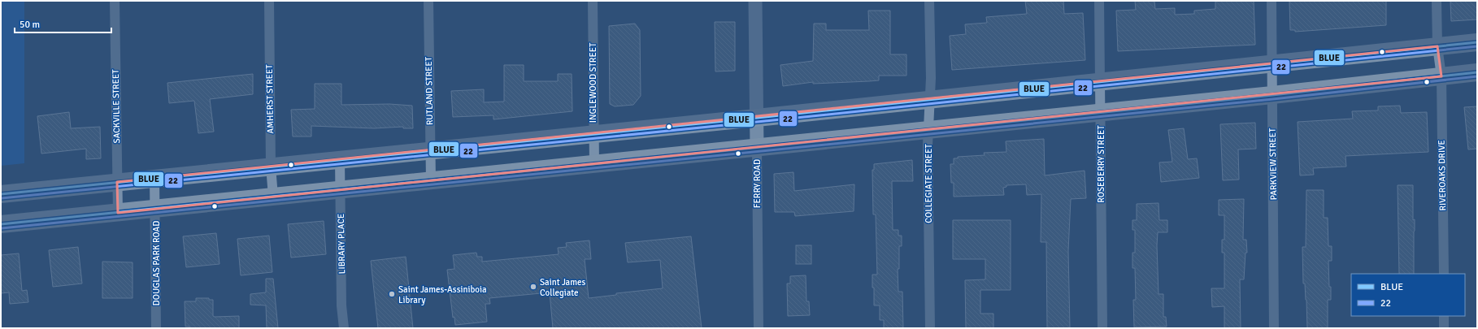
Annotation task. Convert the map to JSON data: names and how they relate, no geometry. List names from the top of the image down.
{
  "streets": {
    "main road": ["FERRY ROAD"],
    "street": [
      "INGLEWOOD STREET",
      "RUTLAND STREET",
      "AMHERST STREET",
      "SACKVILLE STREET",
      "ROSEBERRY STREET",
      "PARKVIEW STREET",
      "RIVEROAKS DRIVE",
      "COLLEGIATE STREET",
      "LIBRARY PLACE",
      "DOUGLAS PARK ROAD"
    ]
  },
  "places": ["Saint James Collegiate", "Saint James-Assiniboia Library"],
  "lines": ["transit line BLUE", "transit line 22"],
  "legend": ["BLUE", "22"],
  "scale_bar": "50 m"
}
